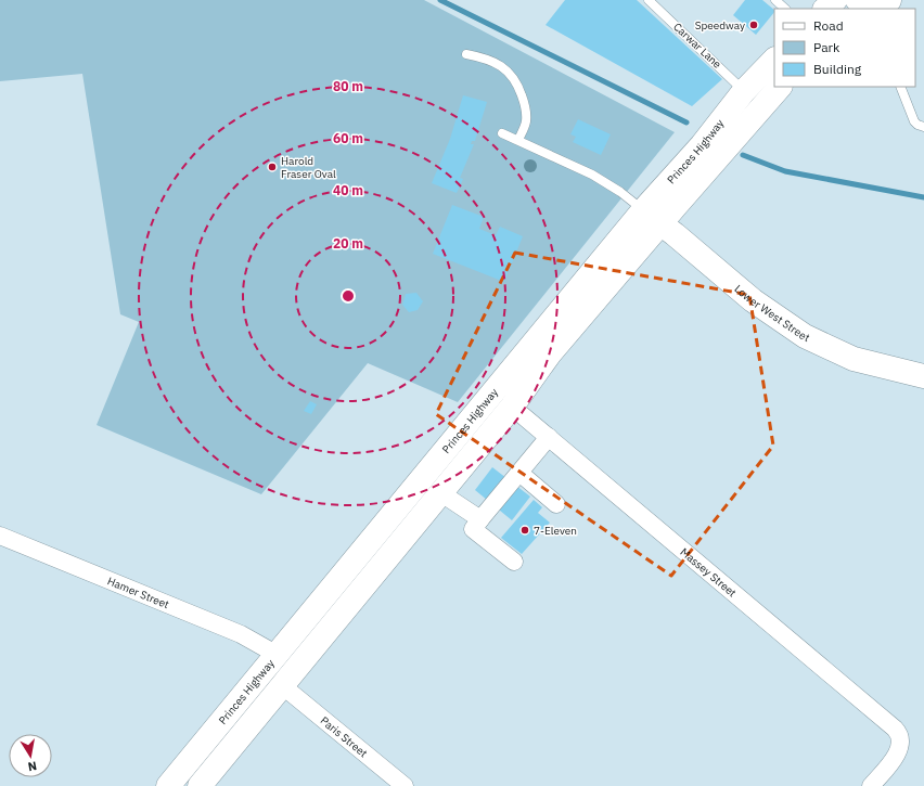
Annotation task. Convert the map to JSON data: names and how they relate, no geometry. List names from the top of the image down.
{
  "streets": {
    "main road": ["Princes Highway", "Lower West Street"],
    "street": ["Massey Street", "Hamer Street", "Paris Street"],
    "lane": ["Carwar Lane"]
  },
  "crossings": [
    ["Carwar Lane", "Princes Highway"],
    ["Princes Highway", "Lower West Street"],
    ["Princes Highway", "Massey Street"],
    ["Princes Highway", "Hamer Street"],
    ["Princes Highway", "Paris Street"]
  ],
  "places": ["Speedway", "Harold Fraser Oval", "7-Eleven"],
  "legend": ["Road", "Park", "Building"],
  "north": "bottom",
  "rings": [
    "80 m",
    "60 m",
    "40 m",
    "20 m"
  ]
}
